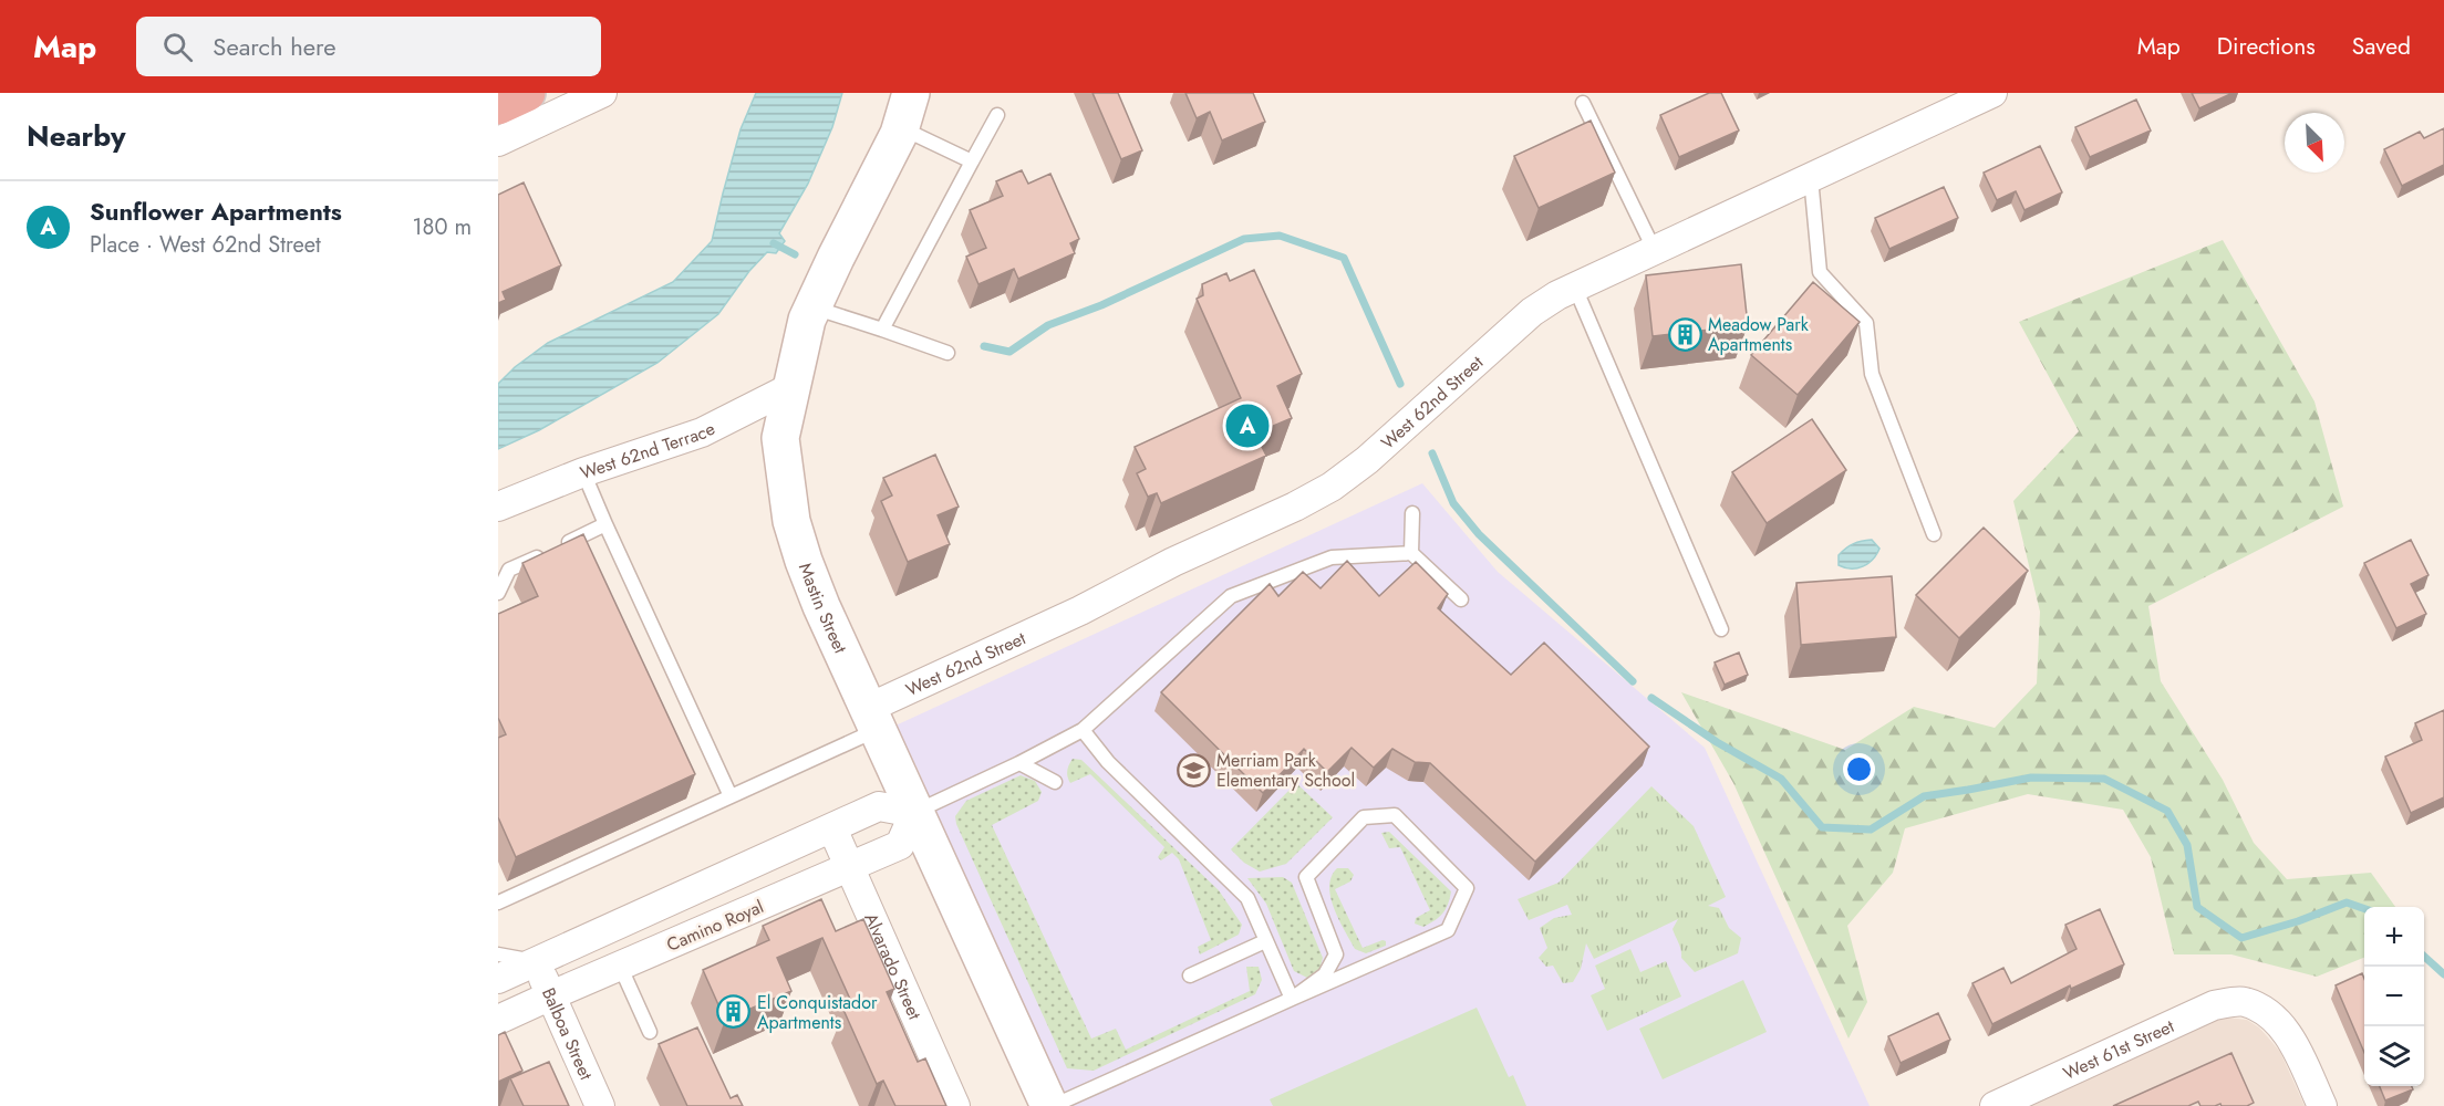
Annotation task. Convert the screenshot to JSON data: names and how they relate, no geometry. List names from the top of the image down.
{
  "streets": {
    "street": [
      "West 62nd Street",
      "West 62nd Terrace",
      "Mastin Street",
      "Camino Royal",
      "Alvarado Street",
      "Balboa Street",
      "West 61st Street"
    ]
  },
  "crossings": [
    ["West 62nd Street", "Mastin Street"],
    ["West 62nd Terrace", "Mastin Street"],
    ["Mastin Street", "Camino Royal"],
    ["Camino Royal", "Alvarado Street"],
    ["Camino Royal", "Balboa Street"]
  ],
  "places": {
    "building": ["Meadow Park Apartments", "El Conquistador Apartments"],
    "school or university": ["Merriam Park Elementary School"]
  },
  "north": "bottom right",
  "page": {
    "header": "Map",
    "search": "Search here",
    "nav": ["Map", "Directions", "Saved"],
    "heading": "Nearby",
    "list": [
      {
        "mark": "A",
        "name": "Sunflower Apartments",
        "note": "Place · West 62nd Street",
        "value": "180 m"
      }
    ],
    "pins": "A",
    "map_buttons": ["+", "−"]
  }
}
